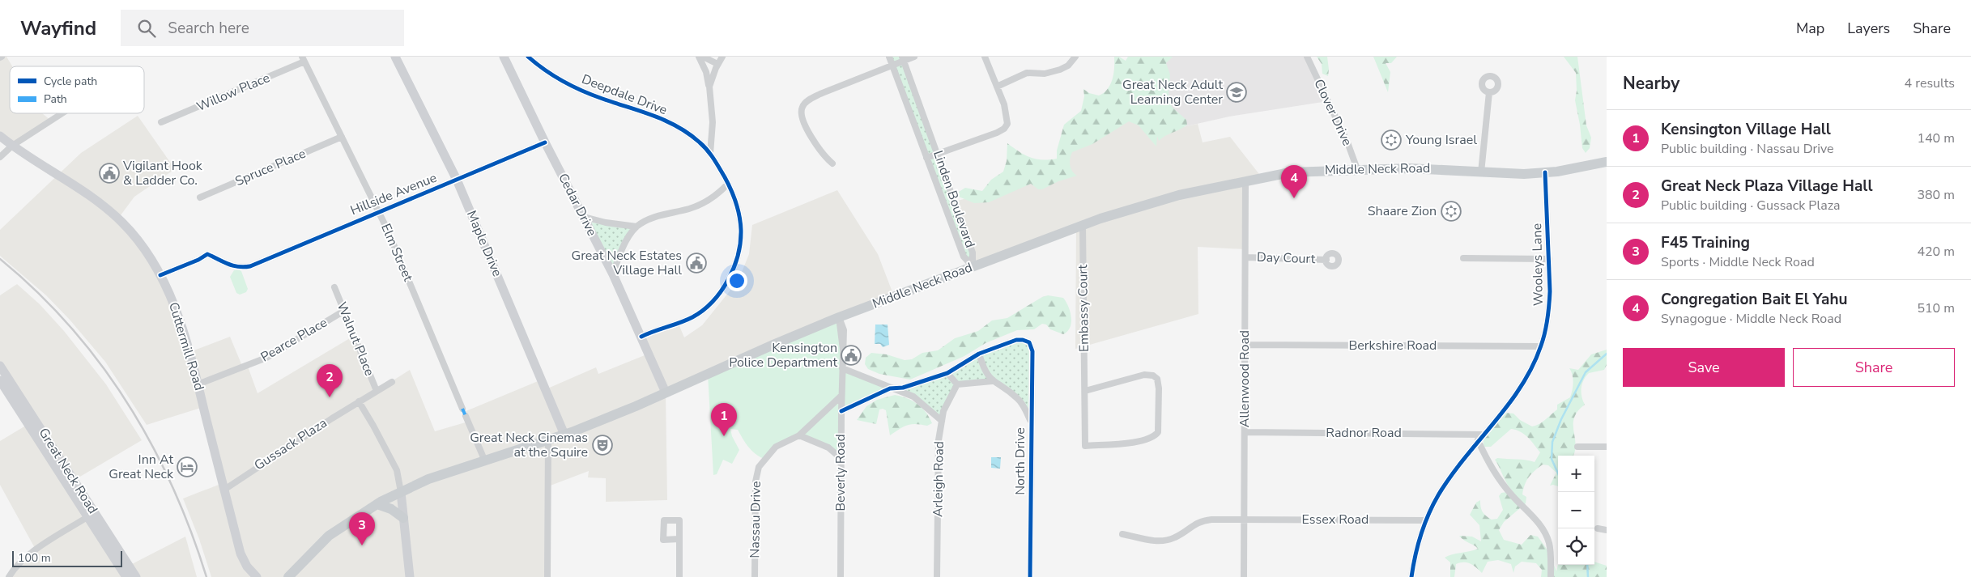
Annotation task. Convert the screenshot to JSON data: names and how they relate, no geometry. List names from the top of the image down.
{
  "streets": {
    "main road": [
      "Middle Neck Road",
      "Cedar Drive",
      "Maple Drive",
      "Cuttermill Road",
      "Great Neck Road"
    ],
    "street": [
      "Willow Place",
      "Deepdale Drive",
      "Clover Drive",
      "Spruce Place",
      "Hillside Avenue",
      "Linden Boulevard",
      "Elm Street",
      "Day Court",
      "Wooleys Lane",
      "Embassy Court",
      "Walnut Place",
      "Pearce Place",
      "Berkshire Road",
      "Allenwood Road",
      "Radnor Road",
      "Gussack Plaza",
      "North Drive",
      "Beverly Road",
      "Arleigh Road",
      "Nassau Drive",
      "Essex Road"
    ]
  },
  "crossings": [
    ["Willow Place", "Elm Street"],
    ["Deepdale Drive", "Cedar Drive"],
    ["Clover Drive", "Middle Neck Road"],
    ["Spruce Place", "Elm Street"],
    ["Middle Neck Road", "Linden Boulevard"],
    ["Middle Neck Road", "Cedar Drive"],
    ["Middle Neck Road", "Maple Drive"],
    ["Middle Neck Road", "Wooleys Lane"],
    ["Middle Neck Road", "Embassy Court"],
    ["Middle Neck Road", "Allenwood Road"],
    ["Middle Neck Road", "Beverly Road"],
    ["Hillside Avenue", "Cedar Drive"],
    ["Hillside Avenue", "Maple Drive"],
    ["Hillside Avenue", "Elm Street"],
    ["Hillside Avenue", "Cuttermill Road"],
    ["Day Court", "Allenwood Road"],
    ["Wooleys Lane", "Berkshire Road"],
    ["Wooleys Lane", "Radnor Road"],
    ["Wooleys Lane", "Essex Road"],
    ["Walnut Place", "Pearce Place"],
    ["Walnut Place", "Gussack Plaza"],
    ["Pearce Place", "Cuttermill Road"],
    ["Berkshire Road", "Allenwood Road"],
    ["Cuttermill Road", "Gussack Plaza"],
    ["Allenwood Road", "Radnor Road"],
    ["Allenwood Road", "Essex Road"],
    ["Beverly Road", "Nassau Drive"]
  ],
  "places": {
    "school or university": ["Great Neck Adult Learning Center"],
    "synagogue": ["Young Israel", "Shaare Zion"],
    "public building": ["Vigilant Hook & Ladder Co.", "Great Neck Estates Village Hall", "Kensington Police Department"],
    "theatre": ["Great Neck Cinemas at the Squire"],
    "hotel": ["Inn At Great Neck"]
  },
  "legend": ["Cycle path", "Path"],
  "scale_bar": "100 m",
  "page": {
    "header": "Wayfind",
    "search": "Search here",
    "nav": ["Map", "Layers", "Share"],
    "heading": ["Nearby", "4 results"],
    "list": [
      {
        "mark": "1",
        "name": "Kensington Village Hall",
        "note": "Public building · Nassau Drive",
        "value": "140 m"
      },
      {
        "mark": "2",
        "name": "Great Neck Plaza Village Hall",
        "note": "Public building · Gussack Plaza",
        "value": "380 m"
      },
      {
        "mark": "3",
        "name": "F45 Training",
        "note": "Sports · Middle Neck Road",
        "value": "420 m"
      },
      {
        "mark": "4",
        "name": "Congregation Bait El Yahu",
        "note": "Synagogue · Middle Neck Road",
        "value": "510 m"
      }
    ],
    "pins": [
      "4",
      "2",
      "1",
      "3"
    ],
    "buttons": ["Save", "Share"],
    "map_buttons": ["+", "−"],
    "scale": "100 m"
  }
}
